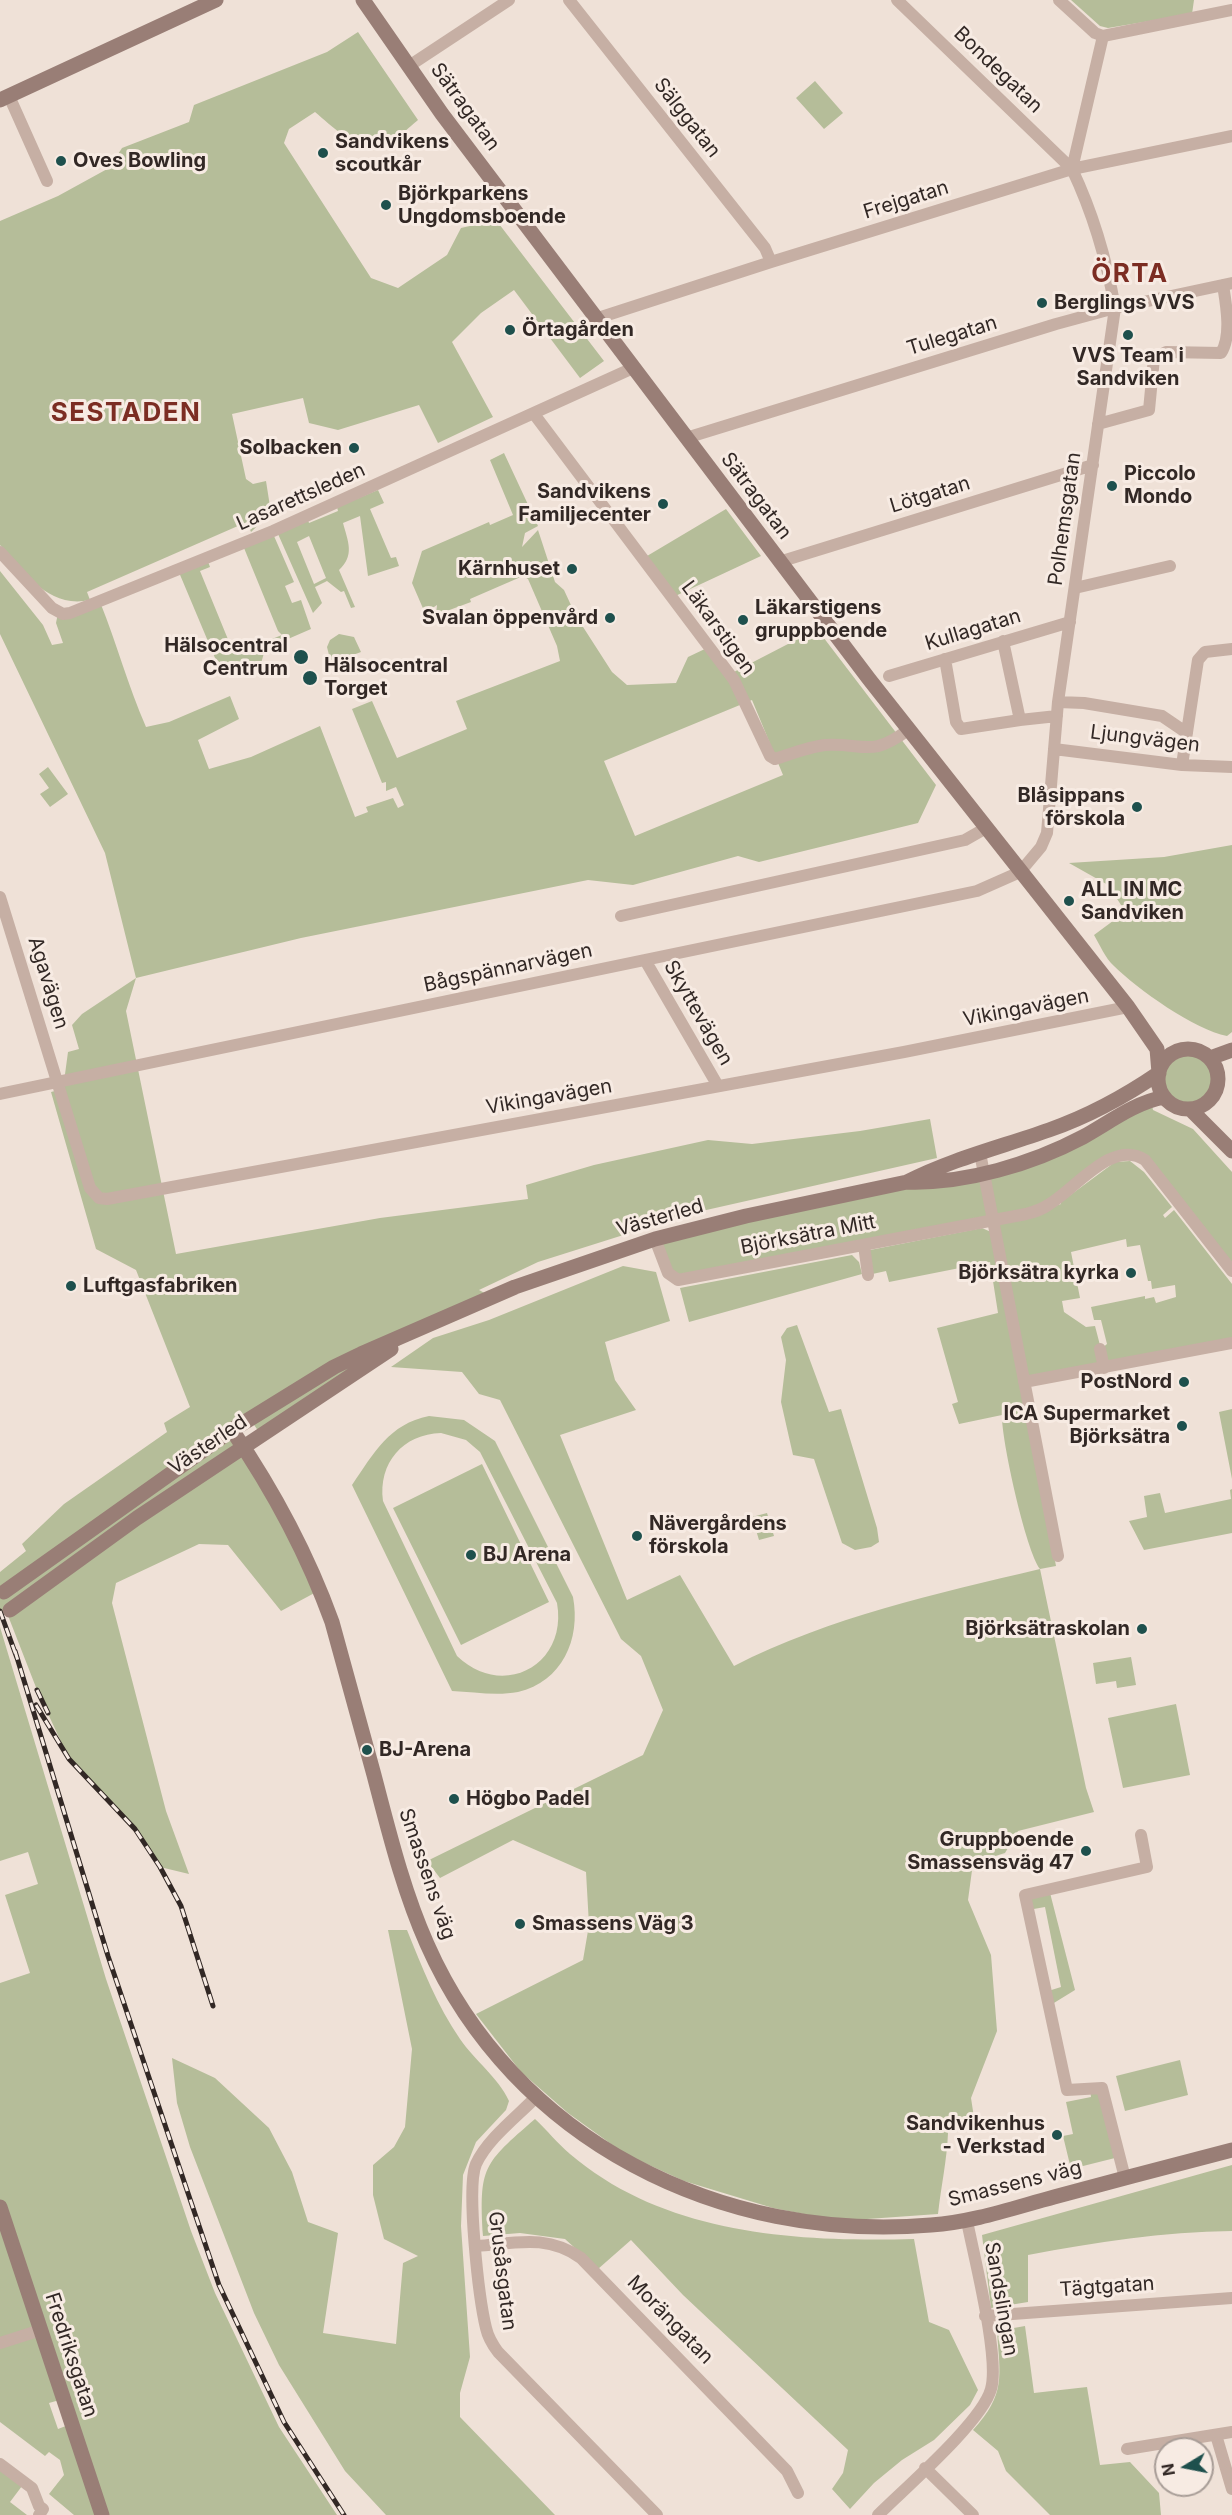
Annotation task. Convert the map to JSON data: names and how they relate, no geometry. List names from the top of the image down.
{
  "streets": {
    "street": [
      "Bondegatan",
      "Sätragatan",
      "Sälggatan",
      "Frejgatan",
      "Tulegatan",
      "Lötgatan",
      "Lasarettsleden",
      "Polhemsgatan",
      "Läkarstigen",
      "Kullagatan",
      "Ljungvägen",
      "Bågspännarvägen",
      "Agavägen",
      "Vikingavägen",
      "Skyttevägen",
      "Västerled",
      "Björksätra Mitt",
      "Smassens väg",
      "Grusåsgatan",
      "Tägtgatan",
      "Sandslingan",
      "Morängatan",
      "Fredriksgatan"
    ]
  },
  "crossings": [
    ["Bondegatan", "Frejgatan"],
    ["Bondegatan", "Polhemsgatan"],
    ["Sätragatan", "Frejgatan"],
    ["Sätragatan", "Tulegatan"],
    ["Sätragatan", "Lötgatan"],
    ["Sätragatan", "Lasarettsleden"],
    ["Sätragatan", "Polhemsgatan"],
    ["Sätragatan", "Läkarstigen"],
    ["Sätragatan", "Bågspännarvägen"],
    ["Sätragatan", "Vikingavägen"],
    ["Sätragatan", "Västerled"],
    ["Sälggatan", "Frejgatan"],
    ["Frejgatan", "Polhemsgatan"],
    ["Tulegatan", "Polhemsgatan"],
    ["Lötgatan", "Polhemsgatan"],
    ["Lasarettsleden", "Läkarstigen"],
    ["Polhemsgatan", "Kullagatan"],
    ["Polhemsgatan", "Ljungvägen"],
    ["Polhemsgatan", "Bågspännarvägen"],
    ["Bågspännarvägen", "Agavägen"],
    ["Bågspännarvägen", "Vikingavägen"],
    ["Bågspännarvägen", "Skyttevägen"],
    ["Agavägen", "Vikingavägen"],
    ["Vikingavägen", "Skyttevägen"],
    ["Västerled", "Björksätra Mitt"],
    ["Västerled", "Smassens väg"],
    ["Smassens väg", "Grusåsgatan"],
    ["Smassens väg", "Sandslingan"],
    ["Grusåsgatan", "Morängatan"],
    ["Tägtgatan", "Sandslingan"]
  ],
  "districts": ["ÖRTA", "SESTADEN"],
  "places": [
    "Sandvikens scoutkår",
    "Oves Bowling",
    "Björkparkens Ungdomsboende",
    "Berglings VVS",
    "Örtagården",
    "VVS Team i Sandviken",
    "Solbacken",
    "Piccolo Mondo",
    "Sandvikens Familjecenter",
    "Kärnhuset",
    "Svalan öppenvård",
    "Läkarstigens gruppboende",
    "Hälsocentral Centrum",
    "Hälsocentral Torget",
    "Blåsippans förskola",
    "ALL IN MC Sandviken",
    "Björksätra kyrka",
    "Luftgasfabriken",
    "PostNord",
    "ICA Supermarket Björksätra",
    "Nävergårdens förskola",
    "BJ Arena",
    "Björksätraskolan",
    "BJ-Arena",
    "Högbo Padel",
    "Gruppboende Smassensväg 47",
    "Smassens Väg 3",
    "Sandvikenhus - Verkstad"
  ],
  "north": "left"
}
